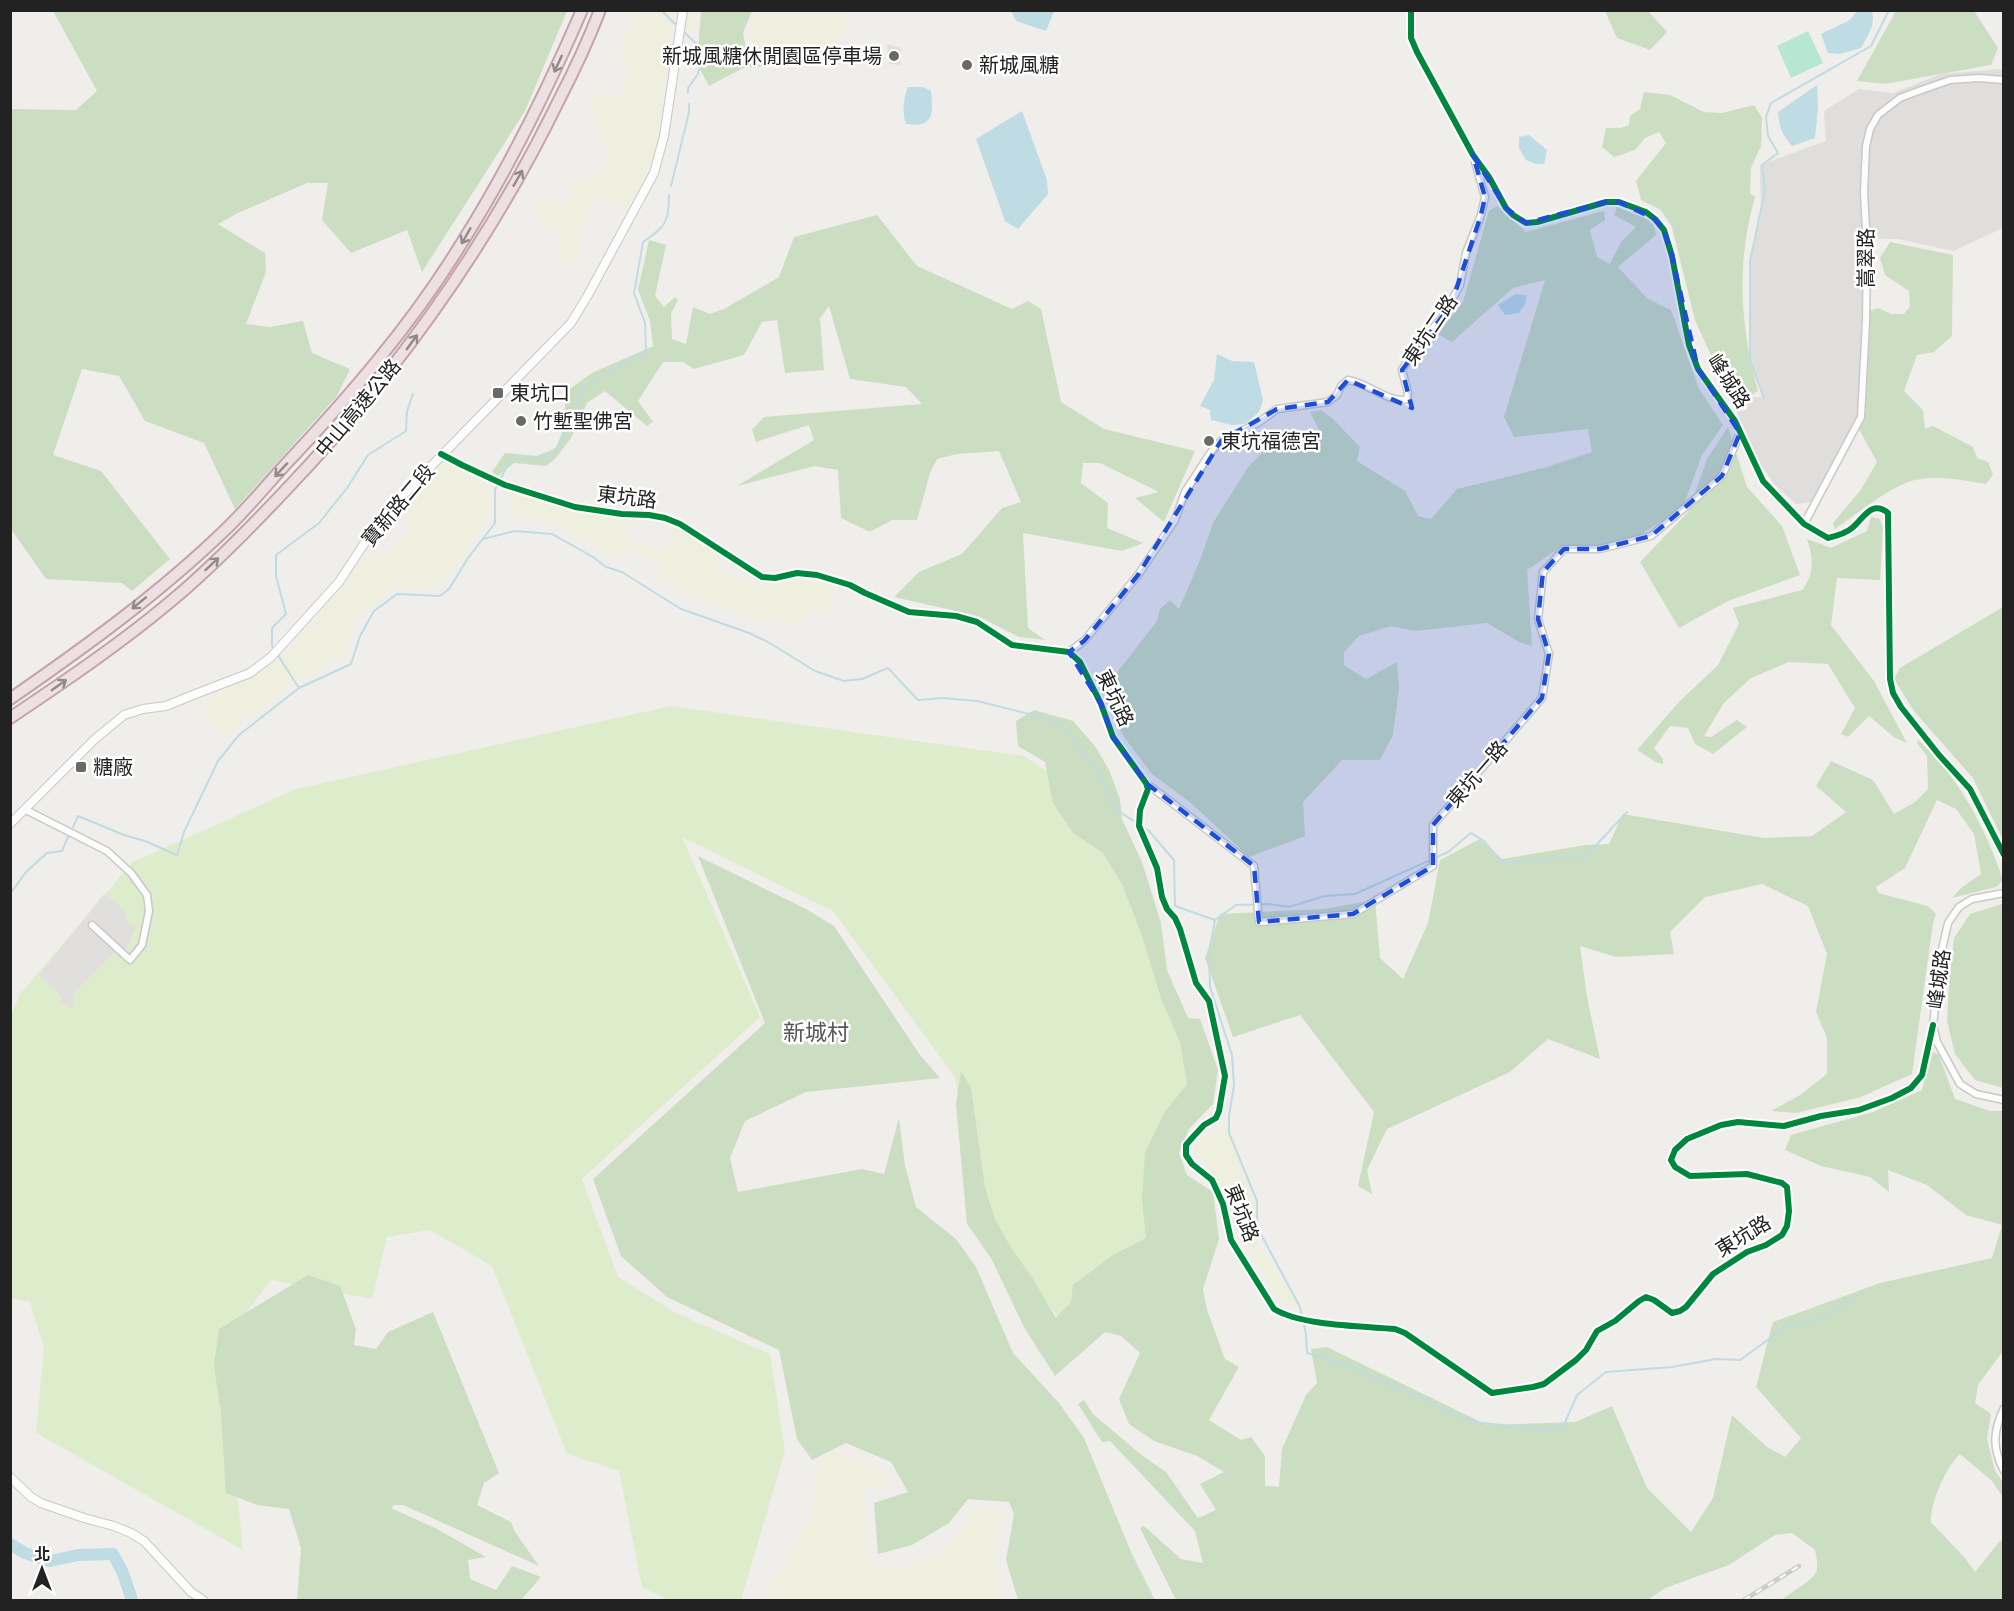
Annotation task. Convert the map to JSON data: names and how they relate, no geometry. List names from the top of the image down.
{
  "streets": {
    "highway": ["中山高速公路"],
    "street": [
      "嵩翠路",
      "東坑二路",
      "峰城路",
      "東坑路",
      "寶新路二段",
      "東坑一路"
    ]
  },
  "crossings": [
    ["嵩翠路", "峰城路"],
    ["東坑二路", "峰城路"],
    ["東坑二路", "東坑路"],
    ["峰城路", "東坑路"],
    ["峰城路", "東坑一路"],
    ["東坑路", "寶新路二段"],
    ["東坑路", "東坑一路"]
  ],
  "districts": ["新城村"],
  "places": {
    "other": [
      "新城風糖休閒園區停車場",
      "新城風糖",
      "竹塹聖佛宮",
      "東坑福德宮"
    ],
    "transit": ["東坑口", "糖廠"]
  },
  "north": "top"
}
